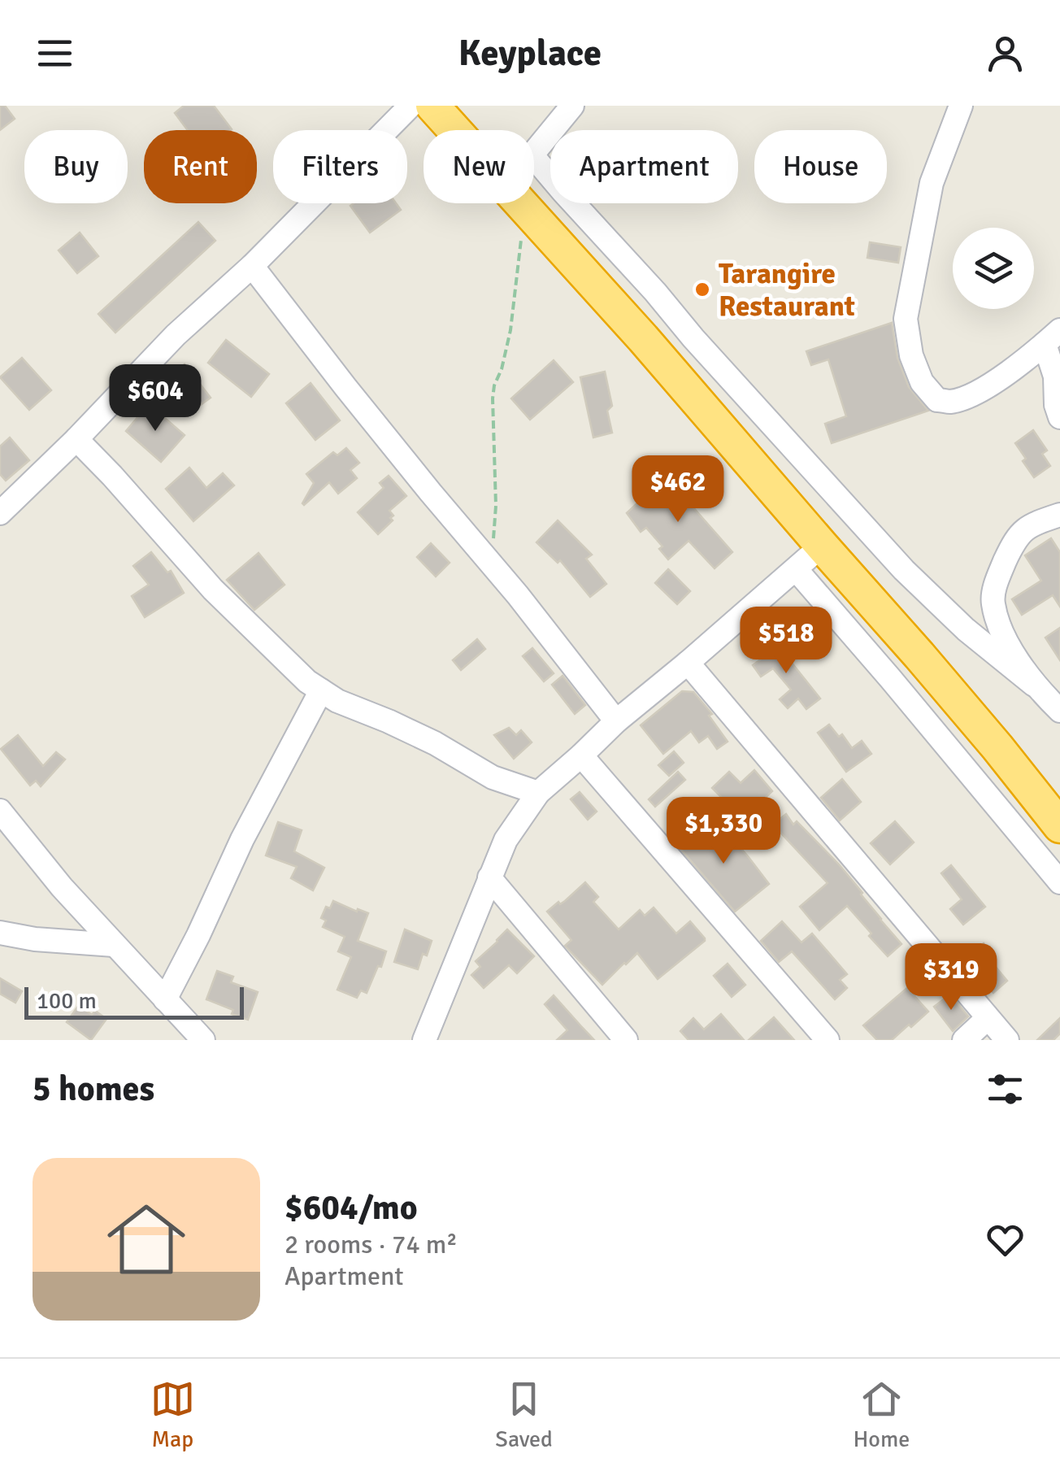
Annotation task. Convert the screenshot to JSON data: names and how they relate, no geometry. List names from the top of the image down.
{
  "places": ["Tarangire Restaurant"],
  "scale_bar": "100 m",
  "page": {
    "header": "Keyplace",
    "chip": [
      "Buy",
      "Rent",
      "Filters",
      "New",
      "Apartment",
      "House"
    ],
    "price": [
      "$604",
      "$462",
      "$518",
      "$1,330",
      "$319"
    ],
    "scale": "100 m",
    "heading": "5 homes",
    "list": [
      {
        "name": "$604/mo",
        "note": "2 rooms · 74 m² · Apartment"
      }
    ],
    "tabs": ["Map", "Saved", "Home"]
  }
}
